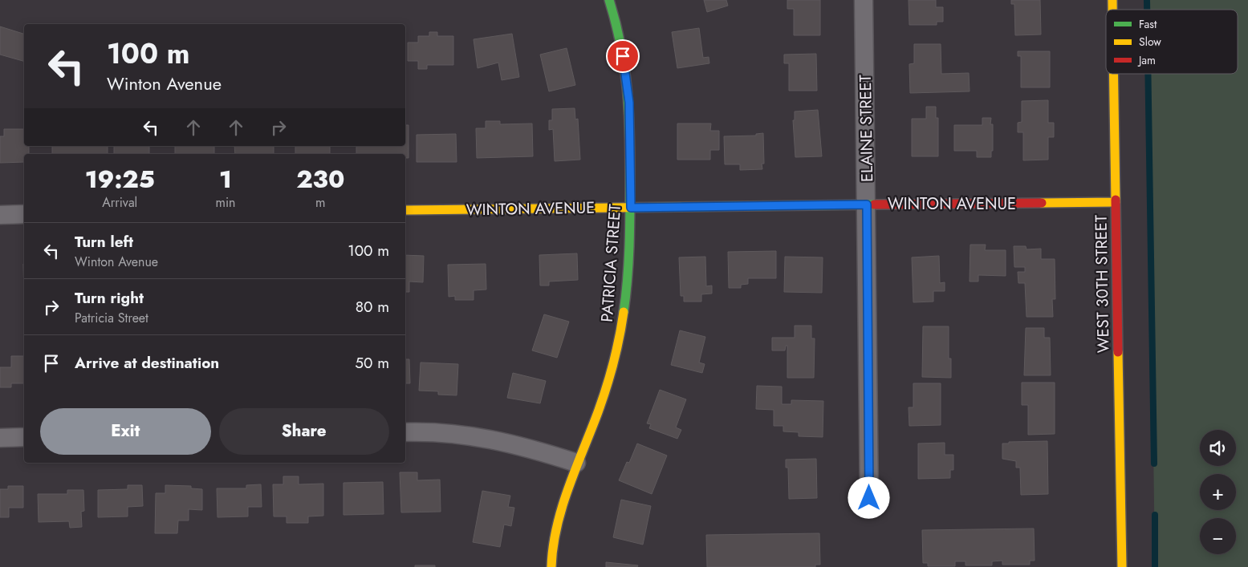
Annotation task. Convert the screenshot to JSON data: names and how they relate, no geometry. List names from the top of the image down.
{
  "streets": {
    "street": [
      "ELAINE STREET",
      "WINTON AVENUE",
      "PATRICIA STREET",
      "WEST 30TH STREET"
    ]
  },
  "crossings": [
    ["ELAINE STREET", "WINTON AVENUE"],
    ["WINTON AVENUE", "PATRICIA STREET"],
    ["WINTON AVENUE", "WEST 30TH STREET"]
  ],
  "legend": ["Fast", "Slow", "Jam"],
  "page": {
    "turn": ["100 m", "Winton Avenue"],
    "eta": [
      "19:25",
      "Arrival",
      "1",
      "min",
      "230",
      "m"
    ],
    "list": [
      {
        "name": "Turn left",
        "note": "Winton Avenue",
        "value": "100 m"
      },
      {
        "name": "Turn right",
        "note": "Patricia Street",
        "value": "80 m"
      },
      {
        "name": "Arrive at destination",
        "value": "50 m"
      }
    ],
    "buttons": ["Exit", "Share"],
    "map_buttons": ["+", "−"]
  }
}
